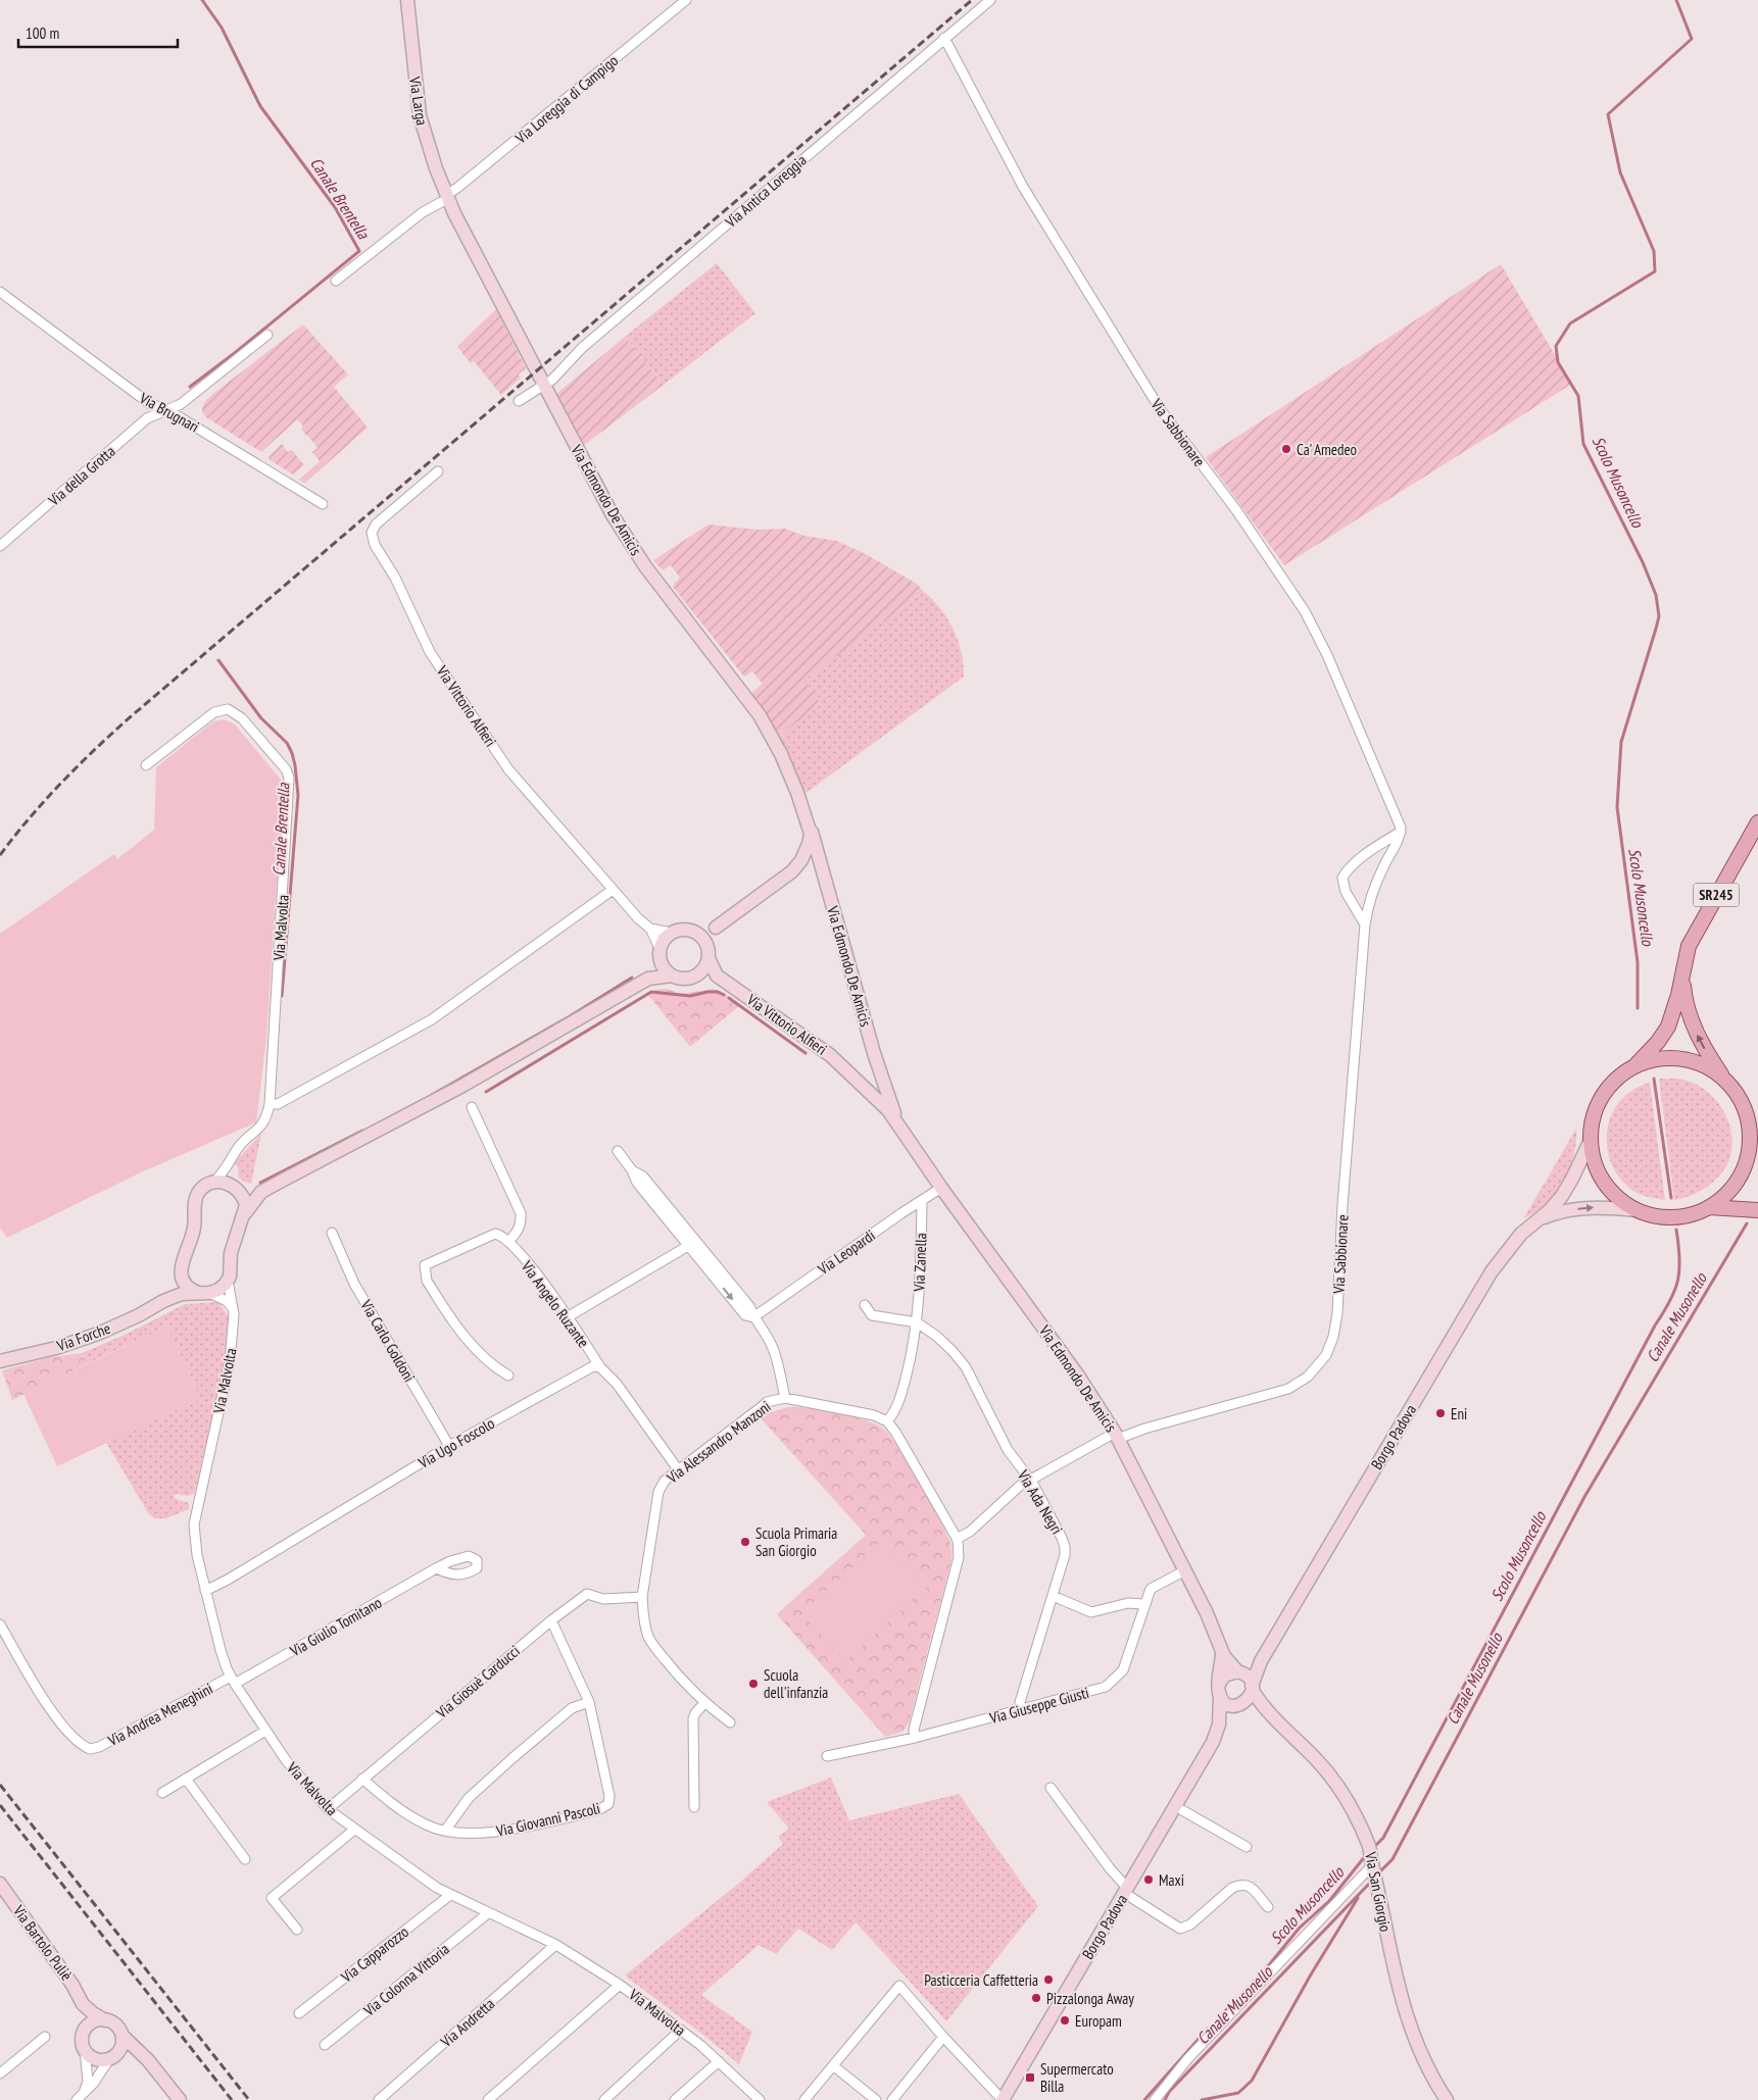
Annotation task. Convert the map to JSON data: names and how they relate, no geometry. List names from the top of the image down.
{
  "streets": {
    "main road": ["SR245"],
    "street": [
      "Via Loreggia di Campigo",
      "Via Larga",
      "Via Antica Loreggia",
      "Via Brugnari",
      "Via Sabbionare",
      "Via della Grotta",
      "Via Edmondo De Amicis",
      "Via Vittorio Alfieri",
      "Via Malvolta",
      "Via Leopardi",
      "Via Zanella",
      "Via Angelo Ruzante",
      "Via Forche",
      "Via Carlo Goldoni",
      "Borgo Padova",
      "Via Alessandro Manzoni",
      "Via Ugo Foscolo",
      "Via Ada Negri",
      "Via Giulio Tomitano",
      "Via Giosuè Carducci",
      "Via Giuseppe Giusti",
      "Via Andrea Meneghini",
      "Via Giovanni Pascoli",
      "Via San Giorgio",
      "Via Bartolo Puliè",
      "Via Capparozzo",
      "Via Colonna Vittoria",
      "Via Andretta"
    ]
  },
  "crossings": [
    ["Via Loreggia di Campigo", "Via Larga"],
    ["Via Loreggia di Campigo", "Via Edmondo De Amicis"],
    ["Via Larga", "Via Edmondo De Amicis"],
    ["Via Antica Loreggia", "Via Sabbionare"],
    ["Via Antica Loreggia", "Via Edmondo De Amicis"],
    ["Via Brugnari", "Via della Grotta"],
    ["Via Sabbionare", "Via Edmondo De Amicis"],
    ["Via Sabbionare", "Via Ada Negri"],
    ["Via Edmondo De Amicis", "Via Vittorio Alfieri"],
    ["Via Edmondo De Amicis", "Via Leopardi"],
    ["Via Edmondo De Amicis", "Borgo Padova"],
    ["Via Edmondo De Amicis", "Via Giuseppe Giusti"],
    ["Via Edmondo De Amicis", "Via San Giorgio"],
    ["SR245", "Borgo Padova"],
    ["Via Malvolta", "Via Ugo Foscolo"],
    ["Via Malvolta", "Via Giulio Tomitano"],
    ["Via Malvolta", "Via Giosuè Carducci"],
    ["Via Malvolta", "Via Andrea Meneghini"],
    ["Via Malvolta", "Via Capparozzo"],
    ["Via Malvolta", "Via Colonna Vittoria"],
    ["Via Malvolta", "Via Andretta"],
    ["Via Leopardi", "Via Zanella"],
    ["Via Zanella", "Via Alessandro Manzoni"],
    ["Via Zanella", "Via Ada Negri"],
    ["Via Angelo Ruzante", "Via Ugo Foscolo"],
    ["Via Carlo Goldoni", "Via Ugo Foscolo"],
    ["Borgo Padova", "Via San Giorgio"],
    ["Via Alessandro Manzoni", "Via Giosuè Carducci"],
    ["Via Ada Negri", "Via Giuseppe Giusti"],
    ["Via Giulio Tomitano", "Via Andrea Meneghini"],
    ["Via Giosuè Carducci", "Via Giovanni Pascoli"]
  ],
  "water": ["Canale Brentella", "Scolo Musoncello", "Canale Musonello"],
  "places": {
    "other": [
      "Ca' Amedeo",
      "Eni",
      "Scuola Primaria San Giorgio",
      "Scuola dell'infanzia",
      "Maxi",
      "Pasticceria Caffetteria",
      "Pizzalonga Away",
      "Europam"
    ],
    "transit": ["Supermercato Billa"]
  },
  "scale_bar": "100 m"
}
